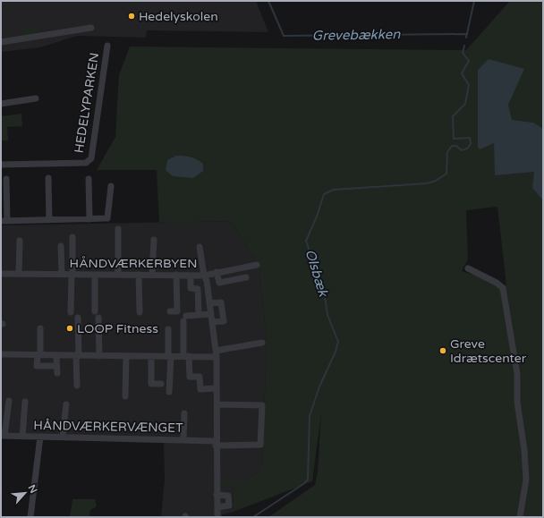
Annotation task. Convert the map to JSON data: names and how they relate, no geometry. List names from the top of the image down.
{
  "streets": {
    "street": ["HEDELYPARKEN", "HÅNDVÆRKERBYEN", "HÅNDVÆRKERVÆNGET"]
  },
  "crossings": [
    ["HÅNDVÆRKERBYEN", "HÅNDVÆRKERVÆNGET"]
  ],
  "water": ["Grevebækken", "Olsbæk"],
  "places": ["Hedelyskolen", "LOOP Fitness", "Greve Idrætscenter"],
  "north": "top right"
}
